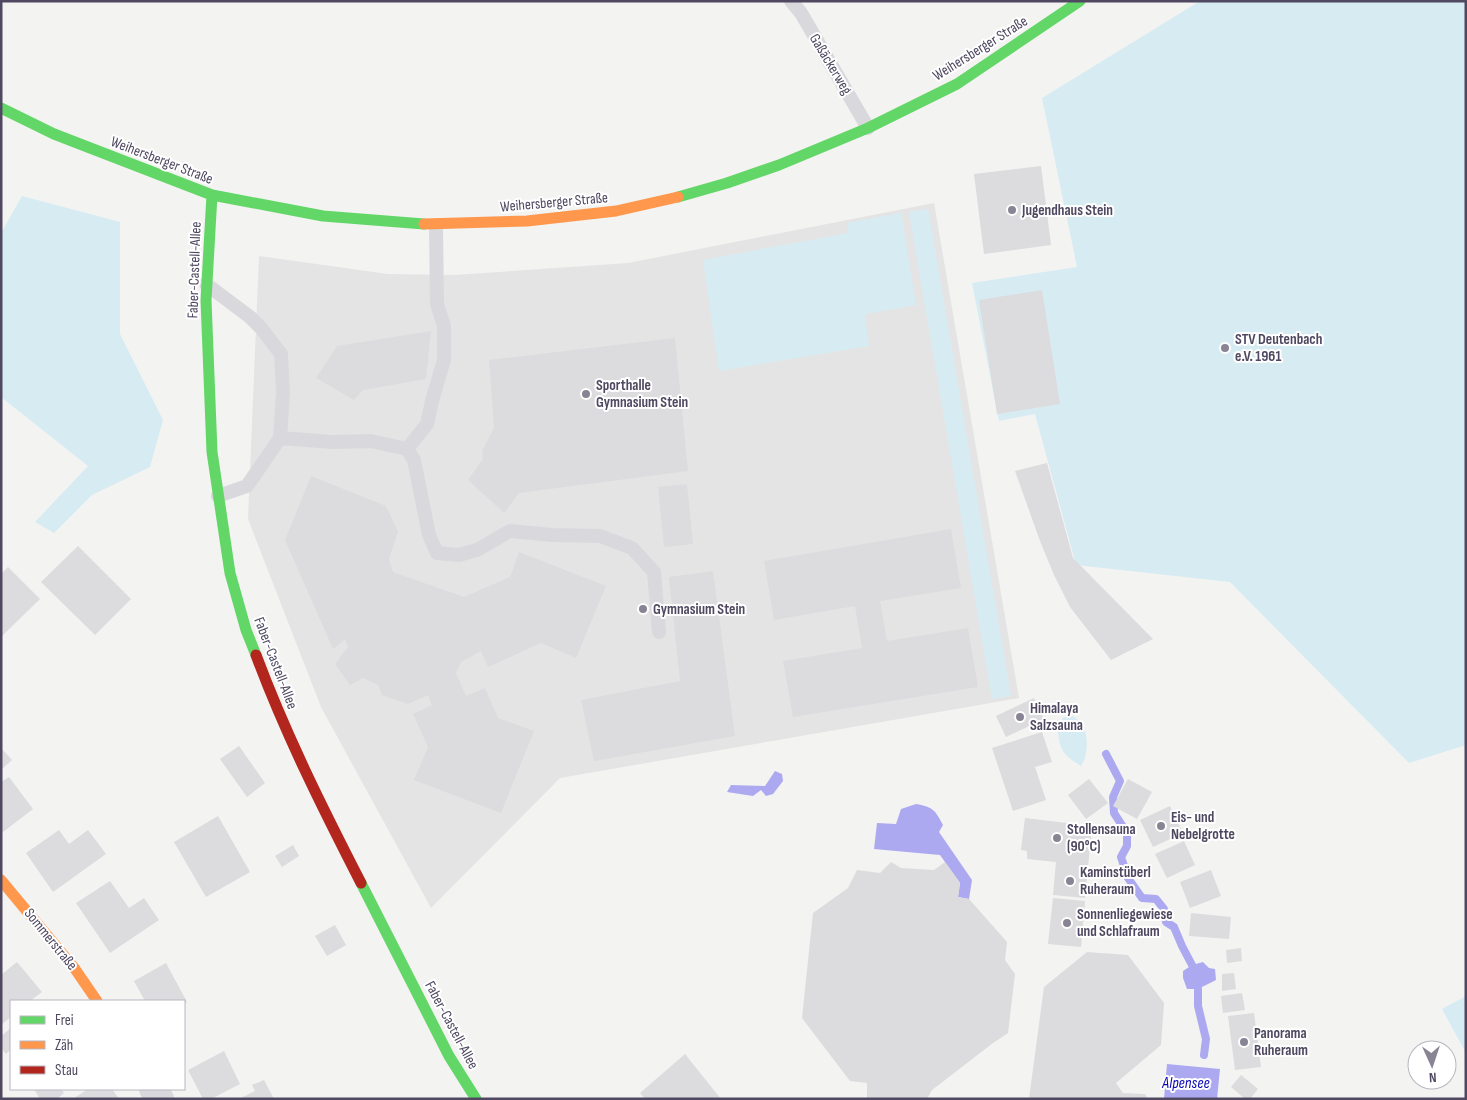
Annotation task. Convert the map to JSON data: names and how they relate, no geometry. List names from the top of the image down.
{
  "streets": {
    "street": ["Weihersberger Straße", "Faber-Castell-Allee", "Sommerstraße"],
    "lane": ["Gaßäckerweg"]
  },
  "crossings": [
    ["Weihersberger Straße", "Gaßäckerweg"],
    ["Weihersberger Straße", "Faber-Castell-Allee"]
  ],
  "water": ["Alpensee"],
  "places": [
    "Jugendhaus Stein",
    "STV Deutenbach e.V. 1961",
    "Sporthalle Gymnasium Stein",
    "Gymnasium Stein",
    "Himalaya Salzsauna",
    "Eis- und Nebelgrotte",
    "Stollensauna (90°C)",
    "Kaminstüberl Ruheraum",
    "Sonnenliegewiese und Schlafraum",
    "Panorama Ruheraum"
  ],
  "legend": ["Frei", "Zäh", "Stau"],
  "north": "bottom"
}
